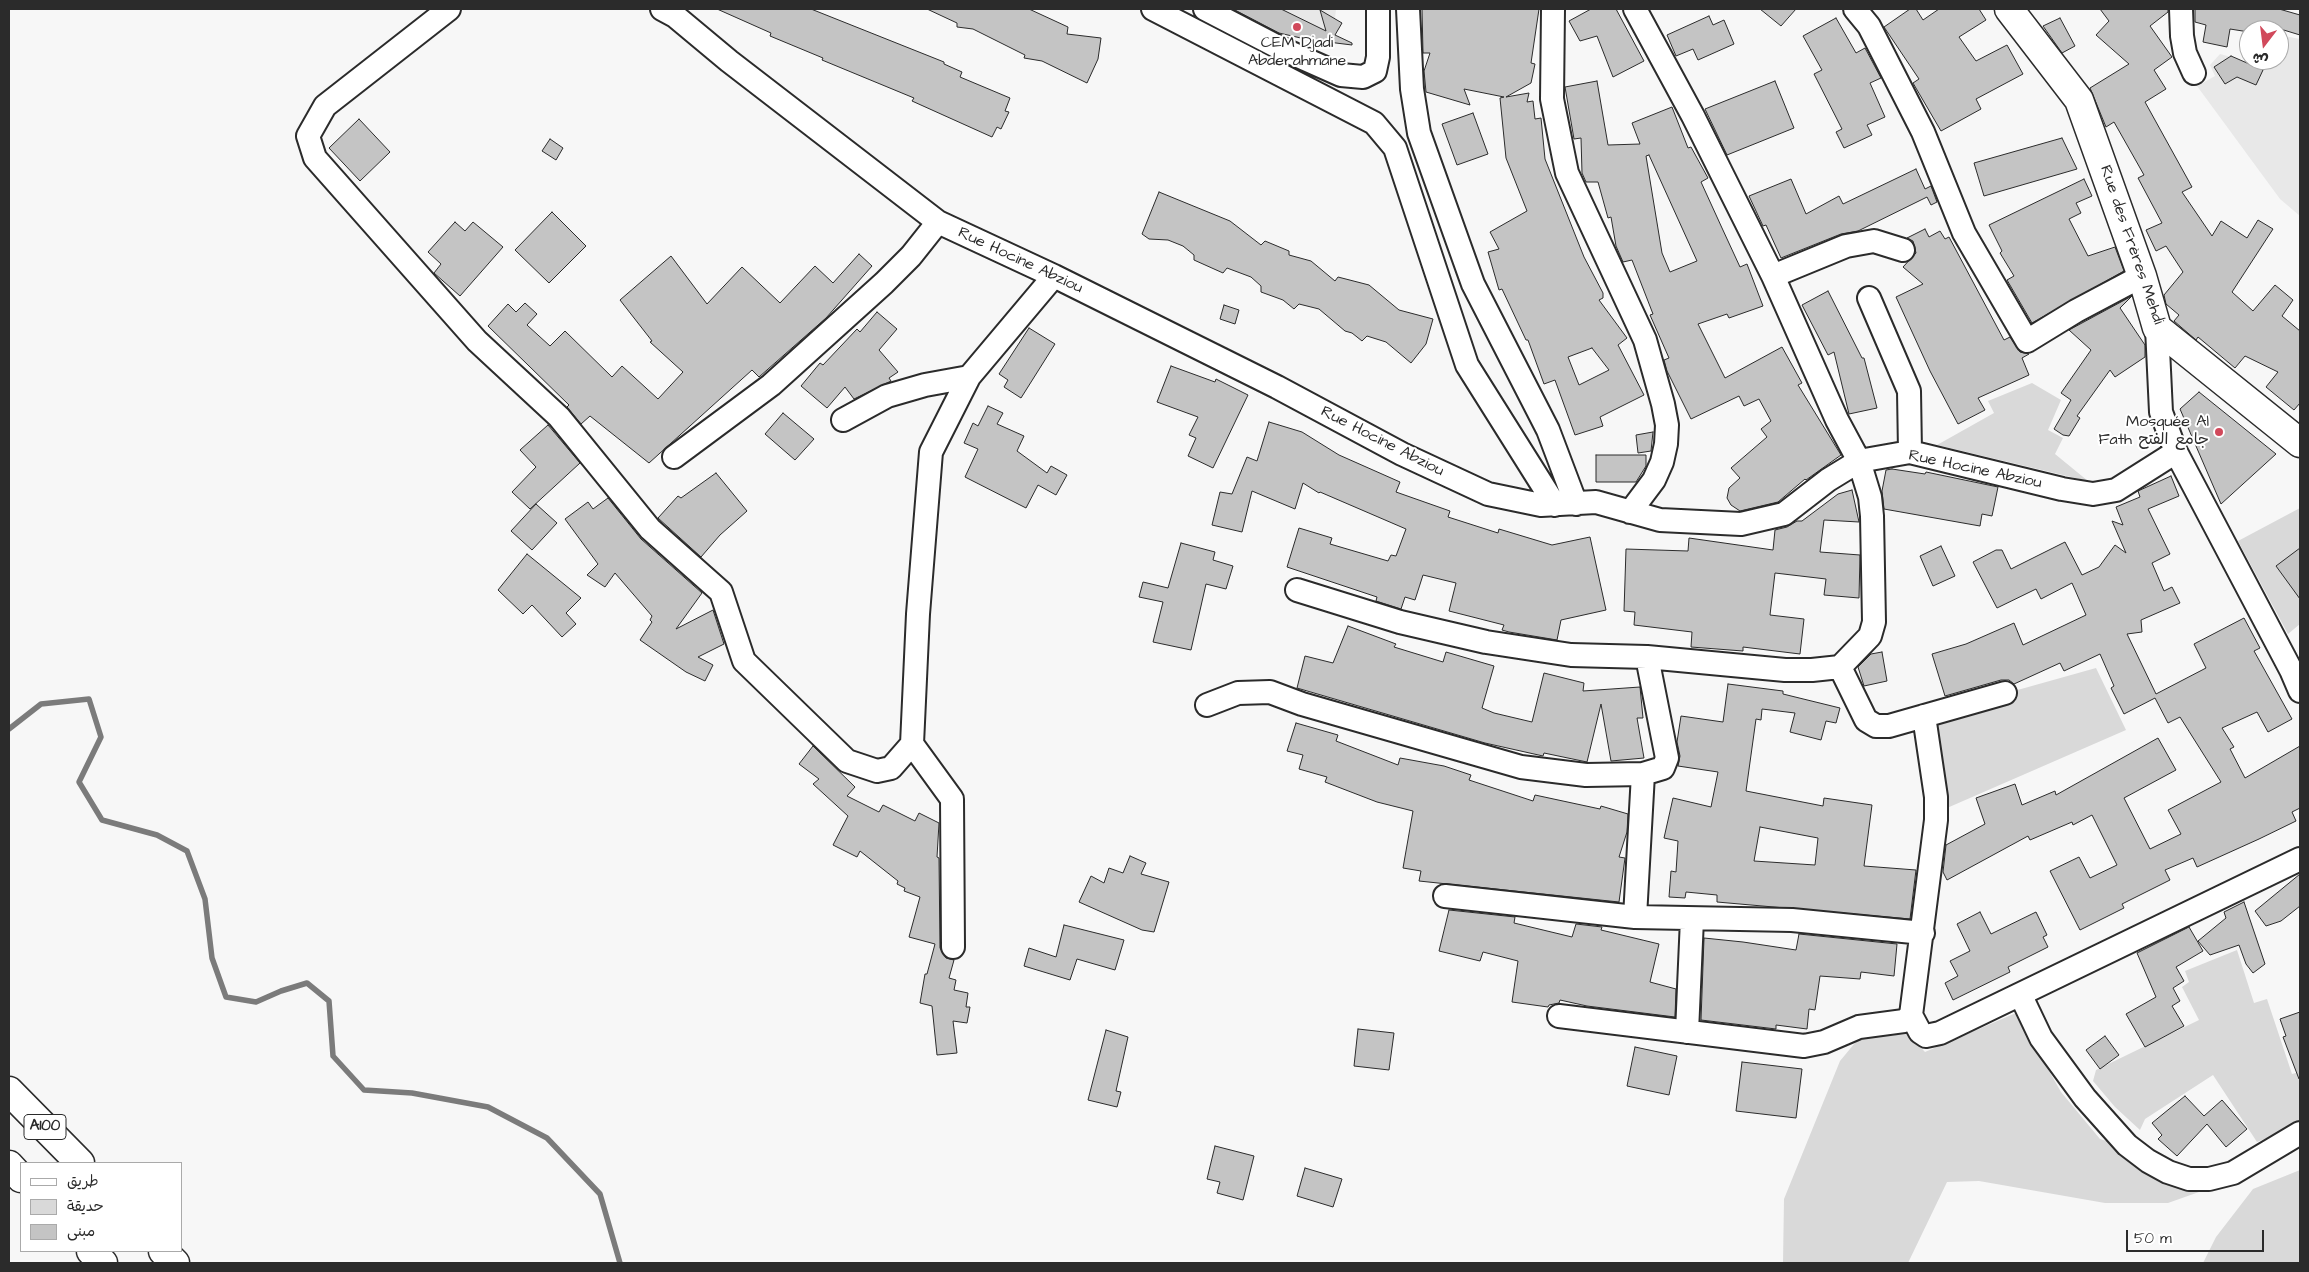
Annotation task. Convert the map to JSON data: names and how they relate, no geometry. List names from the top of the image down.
{
  "streets": {
    "main road": ["Rue des Frères Mehdi", "A100"],
    "street": ["Rue Hocine Abziou"]
  },
  "places": ["CEM Djadi Abderahmane", "Mosquée Al Fath جامع الفتح"],
  "legend": ["طريق", "حديقة", "مبنى"],
  "scale_bar": "50 m",
  "north": "bottom"
}
